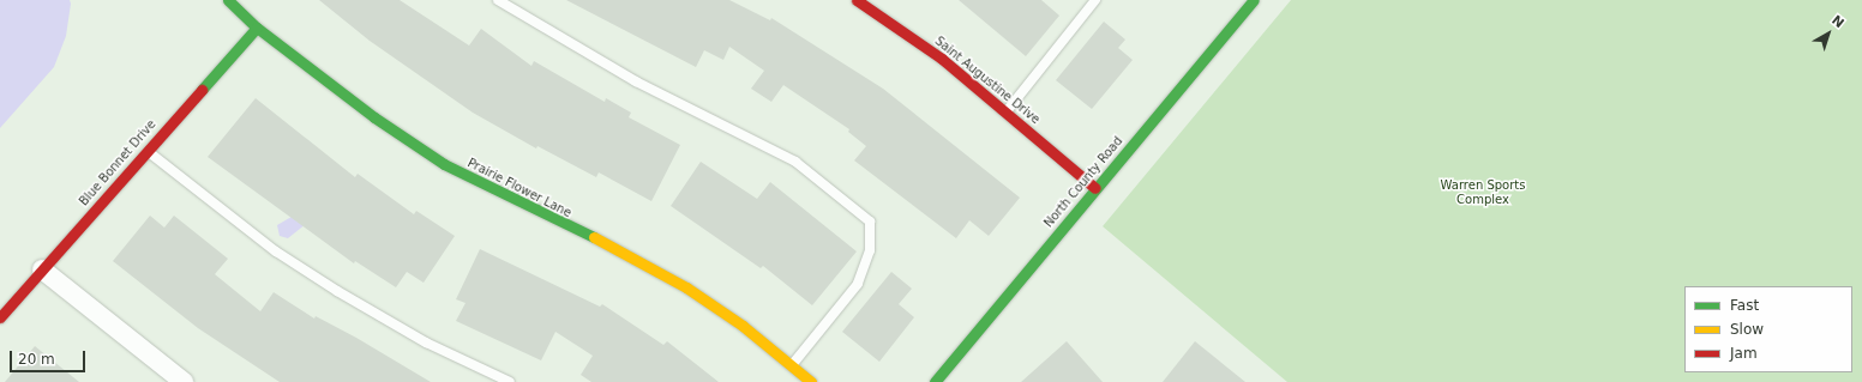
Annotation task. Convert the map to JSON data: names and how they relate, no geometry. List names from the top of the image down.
{
  "streets": {
    "street": [
      "Saint Augustine Drive",
      "Blue Bonnet Drive",
      "North County Road",
      "Prairie Flower Lane"
    ]
  },
  "crossings": [
    ["Saint Augustine Drive", "North County Road"],
    ["Blue Bonnet Drive", "Prairie Flower Lane"]
  ],
  "parks": ["Warren Sports Complex"],
  "legend": ["Fast", "Slow", "Jam"],
  "scale_bar": "20 m",
  "north": "top right"
}
